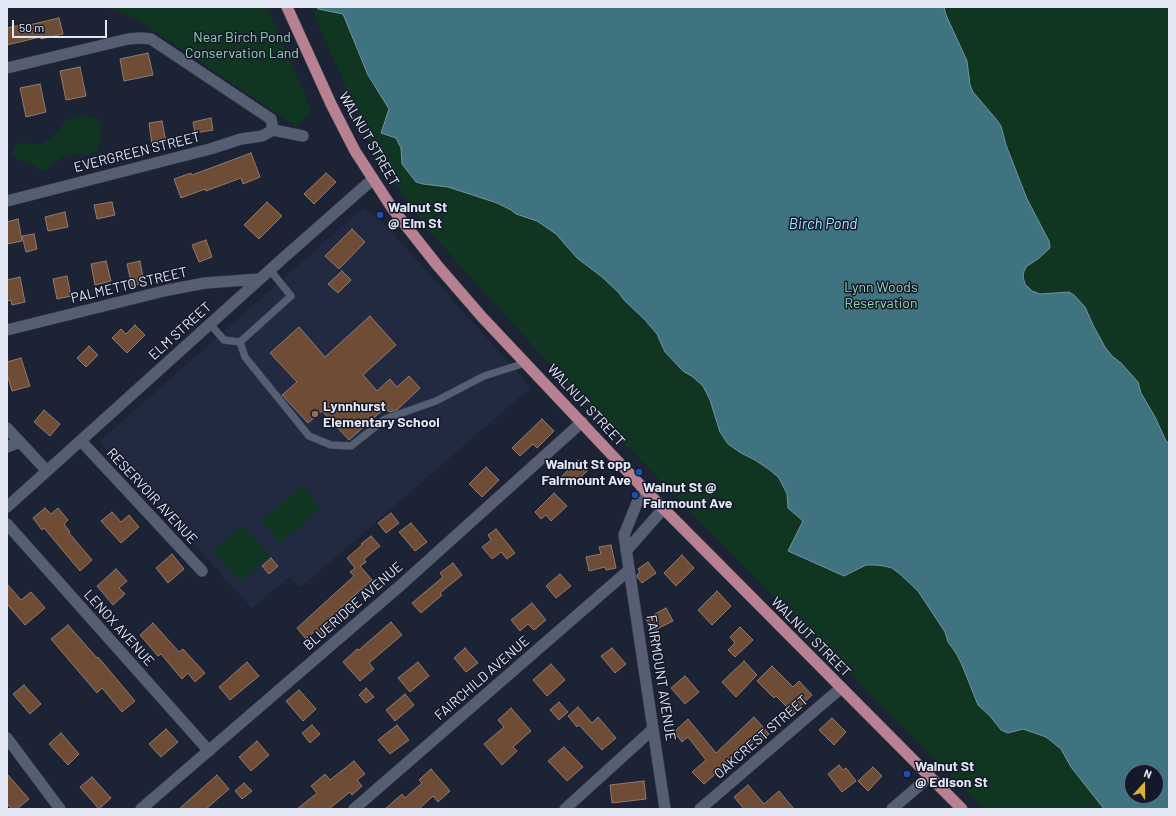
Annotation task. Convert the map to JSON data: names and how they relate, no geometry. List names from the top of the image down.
{
  "streets": {
    "main road": ["WALNUT STREET"],
    "street": [
      "EVERGREEN STREET",
      "PALMETTO STREET",
      "ELM STREET",
      "RESERVOIR AVENUE",
      "BLUERIDGE AVENUE",
      "LENOX AVENUE",
      "FAIRCHILD AVENUE",
      "FAIRMOUNT AVENUE",
      "OAKCREST STREET"
    ]
  },
  "crossings": [
    ["WALNUT STREET", "ELM STREET"],
    ["WALNUT STREET", "BLUERIDGE AVENUE"],
    ["WALNUT STREET", "FAIRMOUNT AVENUE"],
    ["WALNUT STREET", "OAKCREST STREET"],
    ["PALMETTO STREET", "ELM STREET"],
    ["ELM STREET", "RESERVOIR AVENUE"],
    ["BLUERIDGE AVENUE", "LENOX AVENUE"],
    ["FAIRCHILD AVENUE", "FAIRMOUNT AVENUE"]
  ],
  "water": ["Birch Pond"],
  "parks": ["Near Birch Pond Conservation Land", "Lynn Woods Reservation"],
  "places": [
    "Walnut St @ Elm St",
    "Lynnhurst Elementary School",
    "Walnut St opp Fairmount Ave",
    "Walnut St @ Fairmount Ave",
    "Walnut St @ Edison St"
  ],
  "scale_bar": "50 m",
  "north": "top"
}
